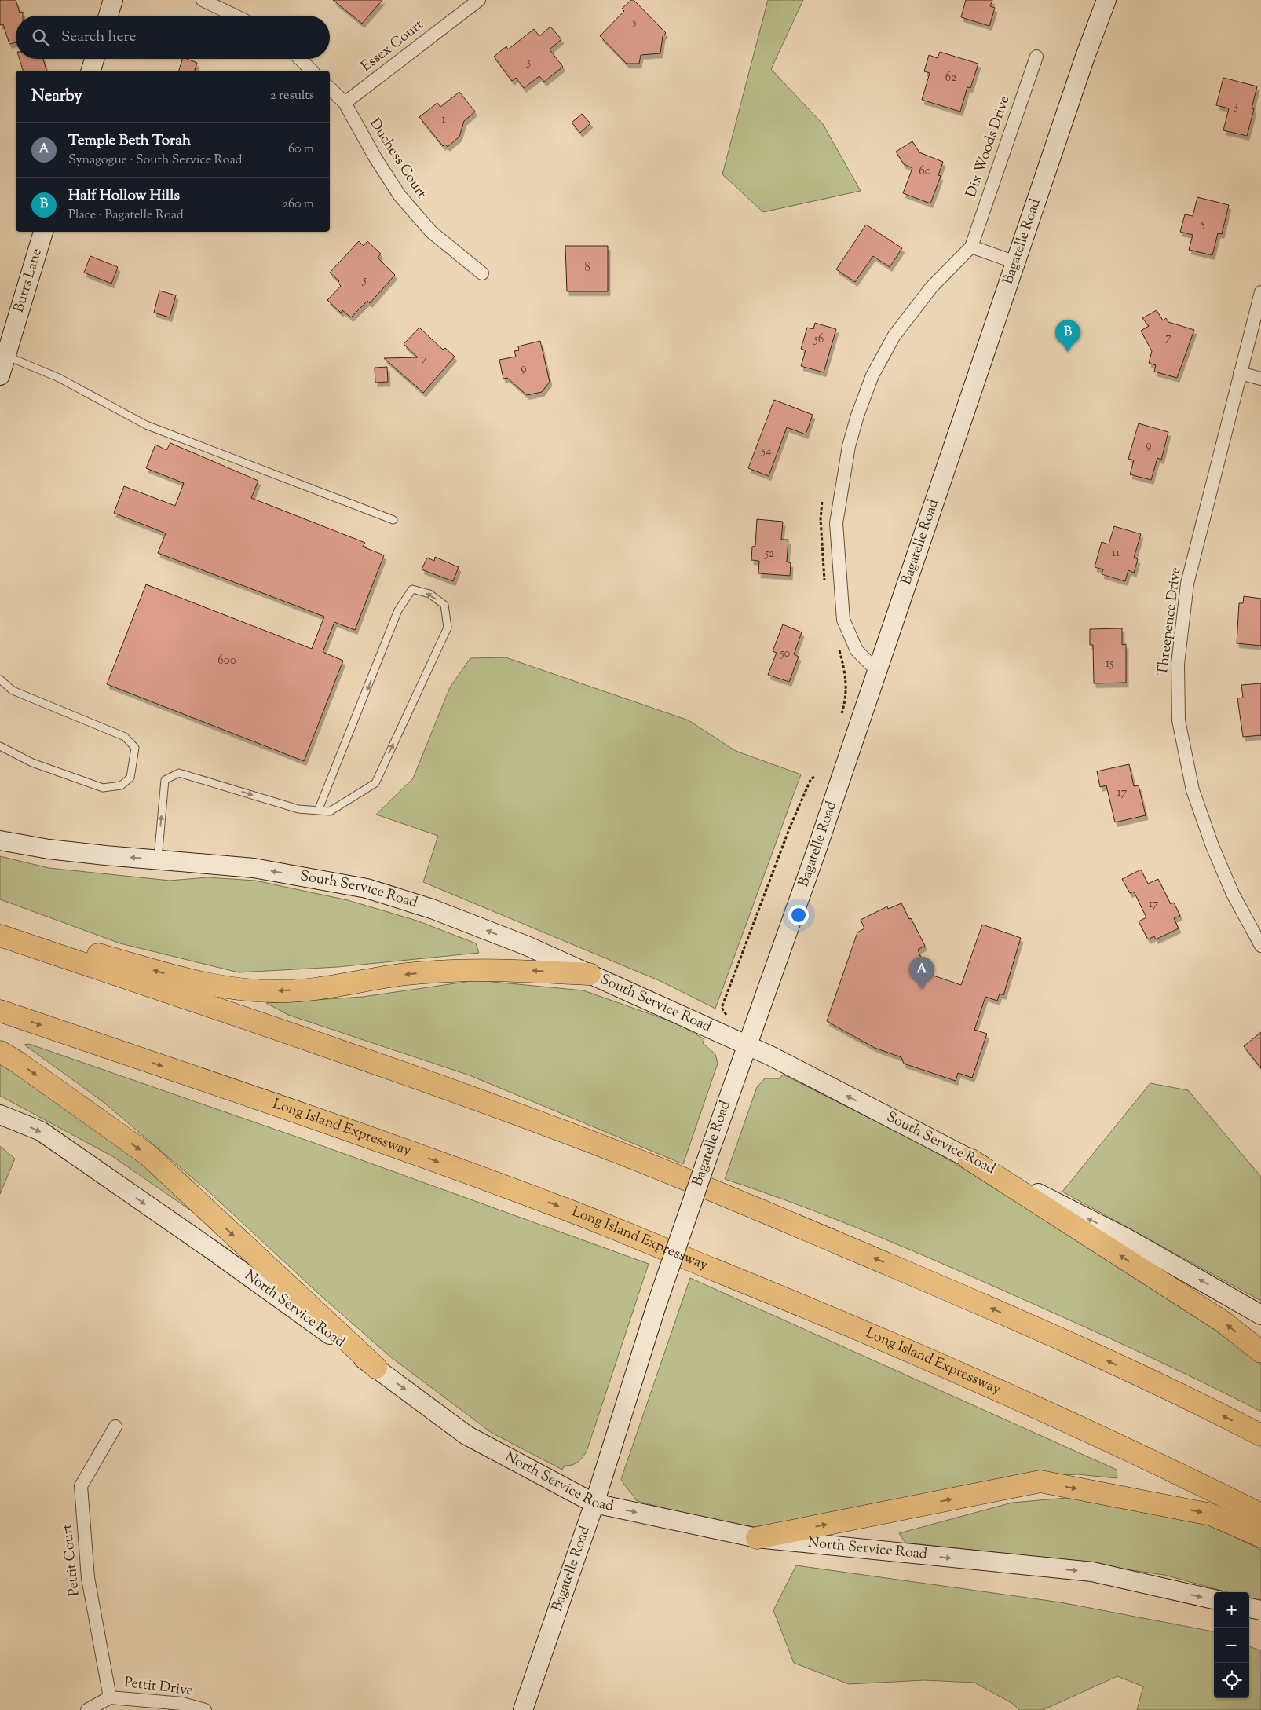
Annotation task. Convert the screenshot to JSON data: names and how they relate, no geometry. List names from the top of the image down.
{
  "streets": {
    "highway": ["Long Island Expressway"],
    "main road": [
      "Bagatelle Road",
      "Burrs Lane",
      "South Service Road",
      "North Service Road"
    ],
    "street": [
      "Essex Court",
      "Dix Woods Drive",
      "Duchess Court",
      "Threepence Drive",
      "Pettit Court",
      "Pettit Drive"
    ]
  },
  "crossings": [
    ["Essex Court", "Duchess Court"],
    ["Dix Woods Drive", "Bagatelle Road"],
    ["Bagatelle Road", "South Service Road"],
    ["Bagatelle Road", "North Service Road"],
    ["Pettit Court", "Pettit Drive"]
  ],
  "one_way": ["South Service Road", "North Service Road"],
  "house_numbers": [
    "5",
    "3",
    "62",
    "3",
    "1",
    "60",
    "5",
    "8",
    "5",
    "7",
    "56",
    "7",
    "9",
    "9",
    "54",
    "11",
    "52",
    "50",
    "600",
    "15",
    "17",
    "17"
  ],
  "page": {
    "search": "Search here",
    "heading": ["Nearby", "2 results"],
    "list": [
      {
        "mark": "A",
        "name": "Temple Beth Torah",
        "note": "Synagogue · South Service Road",
        "value": "60 m"
      },
      {
        "mark": "B",
        "name": "Half Hollow Hills",
        "note": "Place · Bagatelle Road",
        "value": "260 m"
      }
    ],
    "pins": ["B", "A"],
    "map_buttons": ["+", "−"]
  }
}
